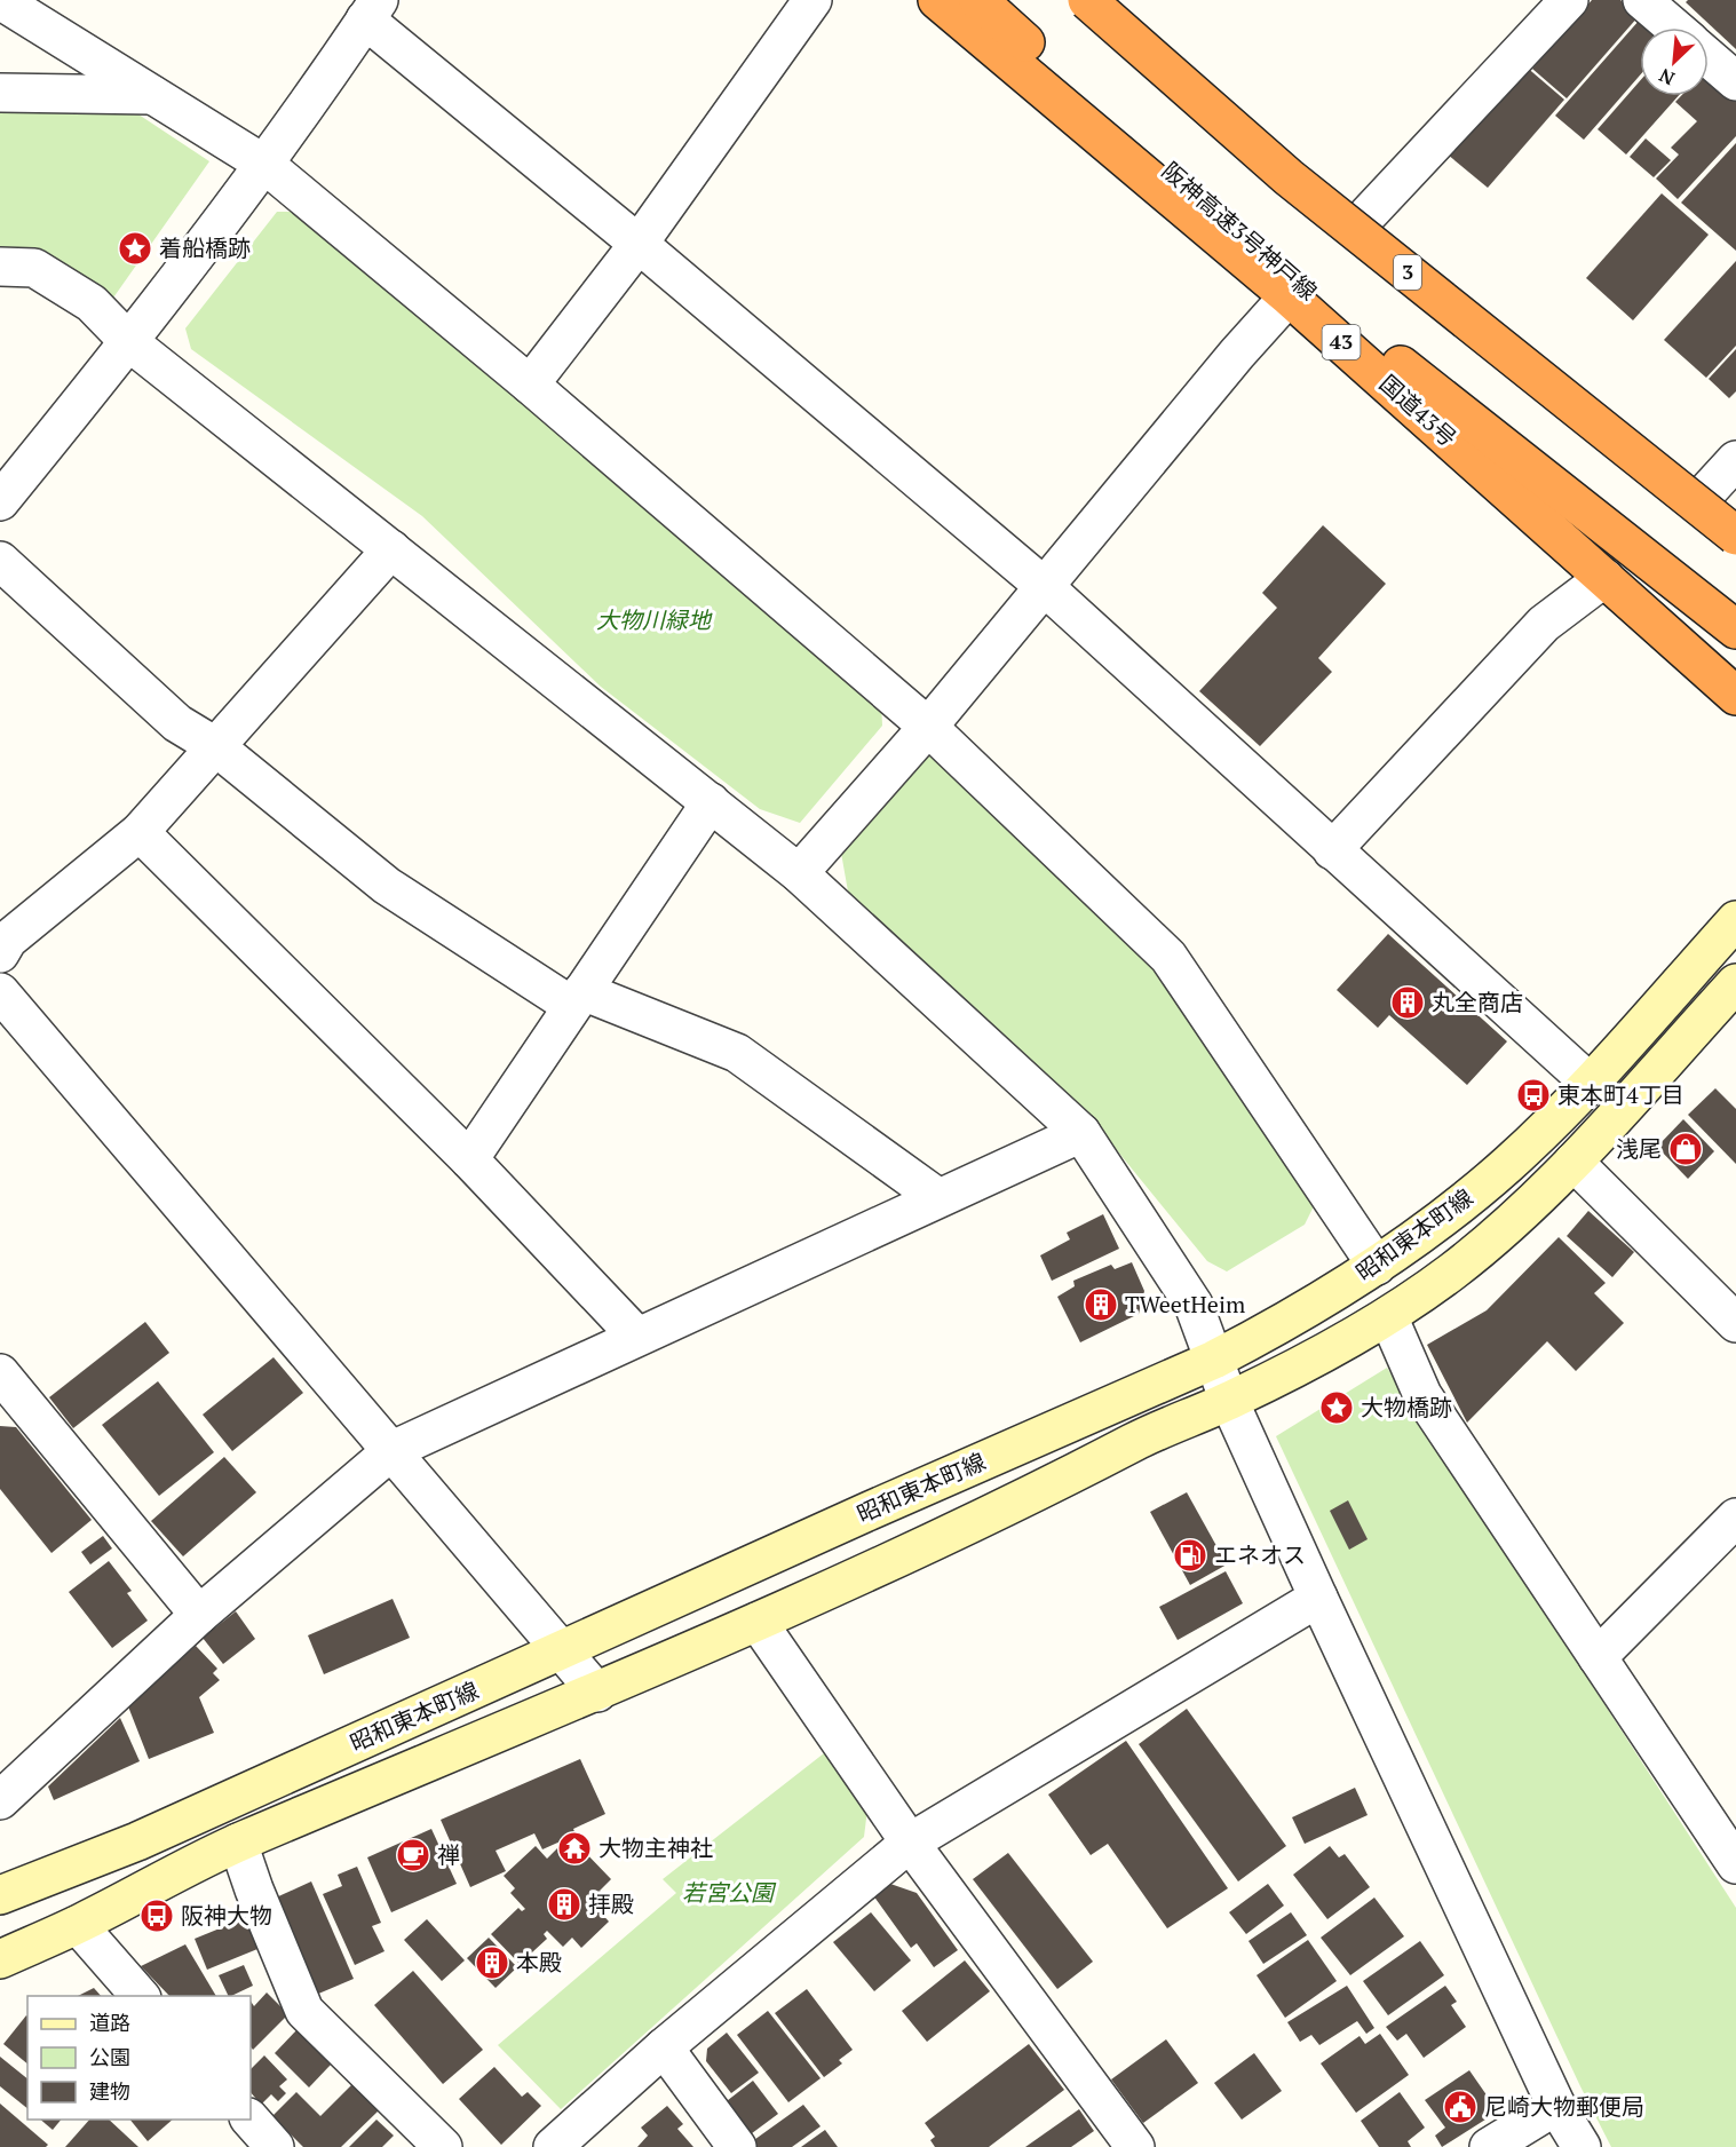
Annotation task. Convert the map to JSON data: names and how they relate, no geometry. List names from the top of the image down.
{
  "streets": {
    "highway": [
      "阪神高速3号神戸線",
      "3",
      "43",
      "国道43号"
    ],
    "main road": ["昭和東本町線"]
  },
  "parks": ["大物川緑地", "若宮公園"],
  "places": {
    "place": ["着船橋跡", "大物橋跡"],
    "building": [
      "丸全商店",
      "TWeetHeim",
      "拝殿",
      "本殿"
    ],
    "bus stop": ["東本町4丁目", "阪神大物"],
    "shop": ["浅尾"],
    "fuel station": ["エネオス"],
    "temple": ["大物主神社"],
    "cafe": ["禅"],
    "public building": ["尼崎大物郵便局"]
  },
  "legend": ["道路", "公園", "建物"],
  "north": "bottom left"
}
